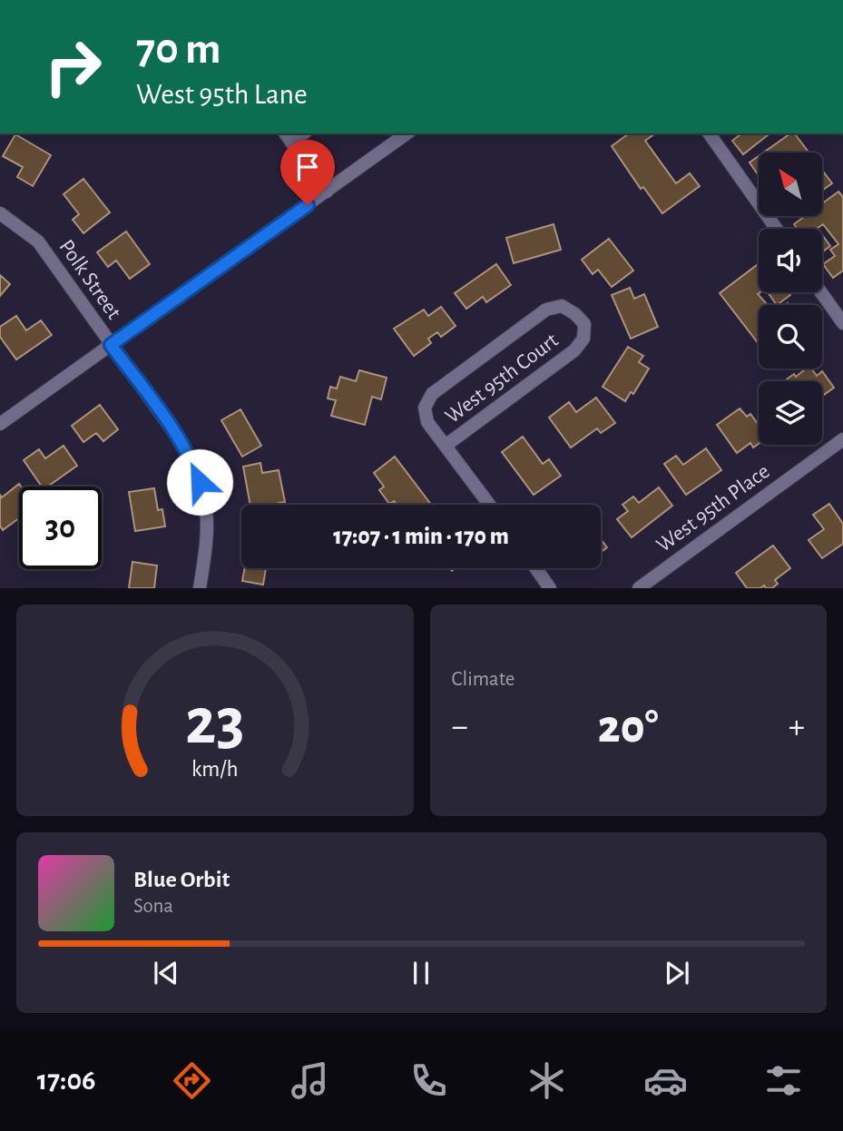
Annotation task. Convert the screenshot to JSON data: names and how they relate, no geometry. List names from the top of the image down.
{
  "streets": {
    "street": ["Polk Street", "West 95th Court", "West 95th Place"]
  },
  "north": "top left",
  "page": {
    "turn": ["70 m", "West 95th Lane"],
    "limit": "30",
    "trip": "17:07 · 1 min · 170 m",
    "tile": "Climate",
    "heat": ["−", "20°", "+"],
    "song": ["Blue Orbit", "Sona"],
    "tabs": "17:06",
    "gauge": ["23", "km/h"]
  }
}
